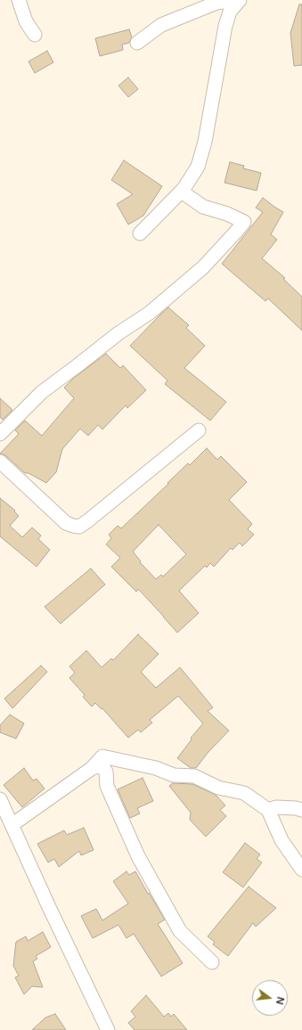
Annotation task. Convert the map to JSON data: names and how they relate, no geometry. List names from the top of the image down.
{
  "north": "right"
}
